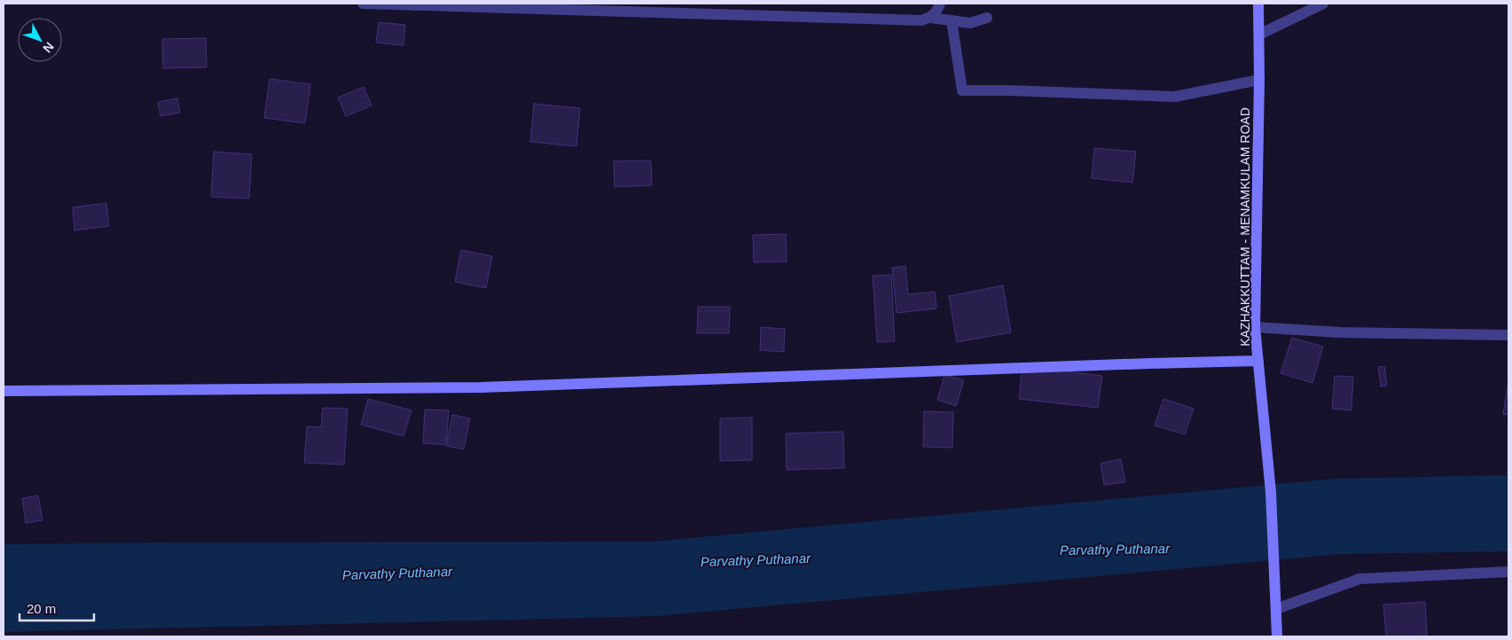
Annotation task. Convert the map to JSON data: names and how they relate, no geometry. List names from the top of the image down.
{
  "streets": {
    "street": ["KAZHAKKUTTAM - MENAMKULAM ROAD"]
  },
  "water": ["Parvathy Puthanar"],
  "scale_bar": "20 m",
  "north": "bottom right"
}
